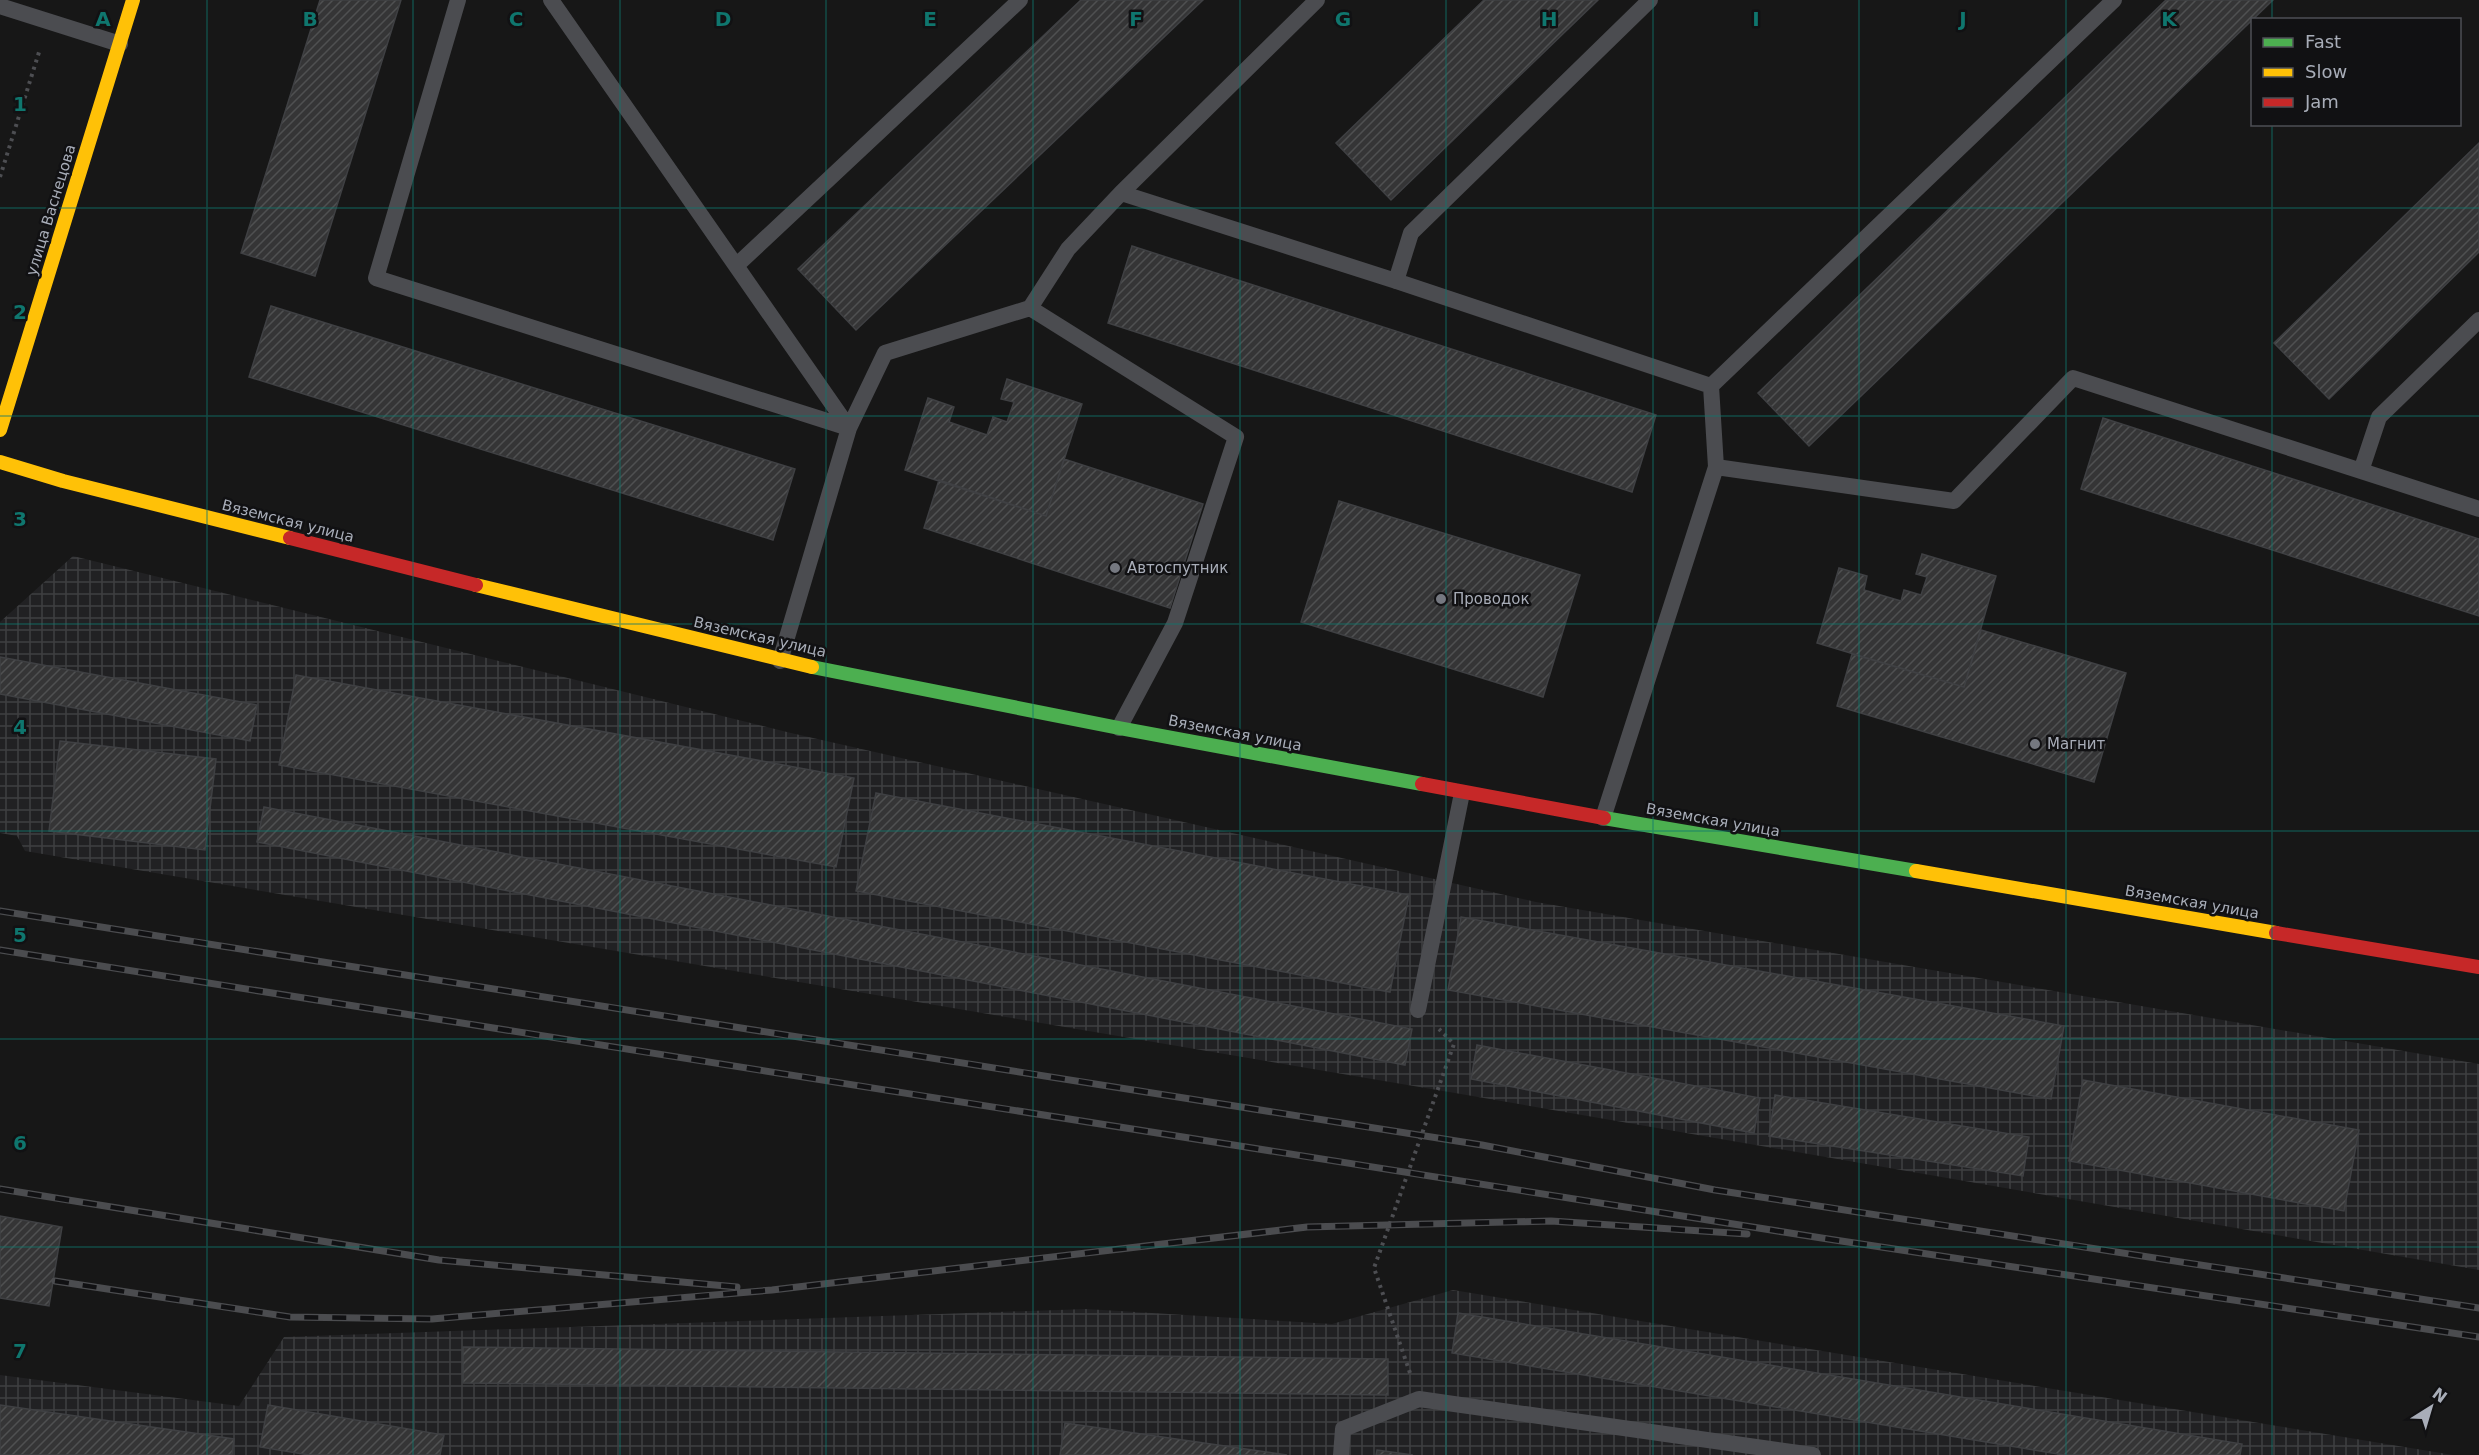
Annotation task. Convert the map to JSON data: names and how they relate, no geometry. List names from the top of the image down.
{
  "streets": {
    "street": ["улица Васнецова", "Вяземская улица"]
  },
  "places": ["Автоспутник", "Проводок", "Магнит"],
  "legend": ["Fast", "Slow", "Jam"],
  "north": "top right",
  "grid": {
    "columns": [
      "A",
      "B",
      "C",
      "D",
      "E",
      "F",
      "G",
      "H",
      "I",
      "J",
      "K"
    ],
    "rows": [
      "1",
      "2",
      "3",
      "4",
      "5",
      "6",
      "7"
    ]
  }
}
